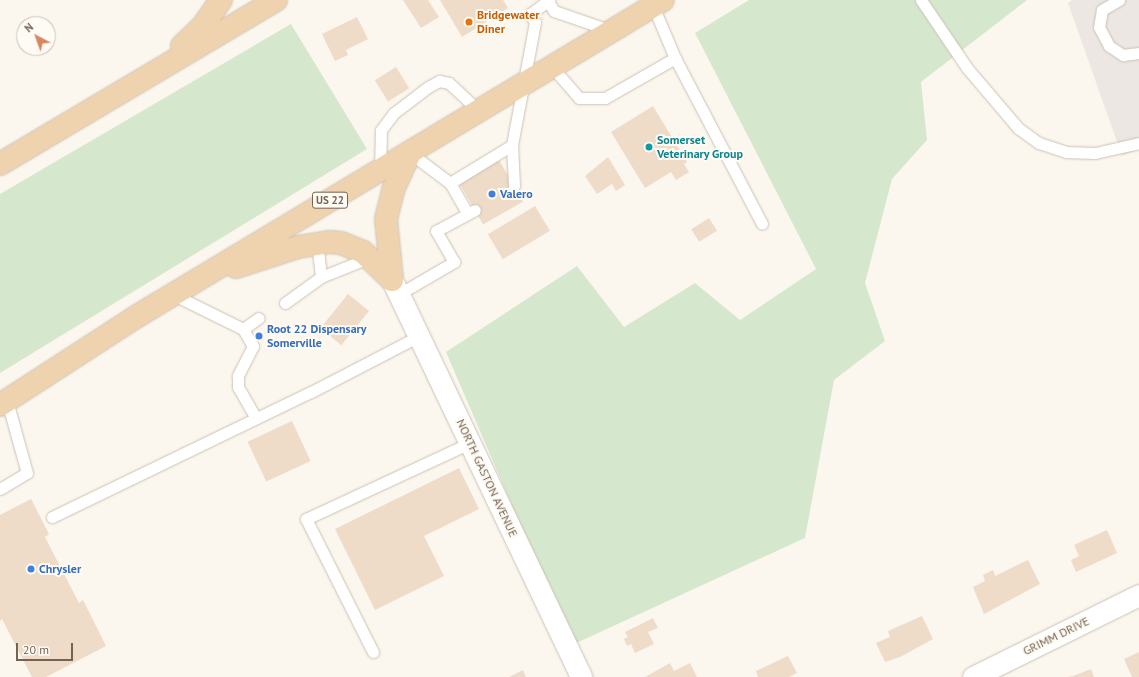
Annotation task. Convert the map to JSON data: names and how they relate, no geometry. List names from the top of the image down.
{
  "streets": {
    "highway": ["US 22"],
    "street": ["NORTH GASTON AVENUE", "GRIMM DRIVE"]
  },
  "places": [
    "Bridgewater Diner",
    "Somerset Veterinary Group",
    "Valero",
    "Root 22 Dispensary Somerville",
    "Chrysler"
  ],
  "scale_bar": "20 m",
  "north": "top left"
}
